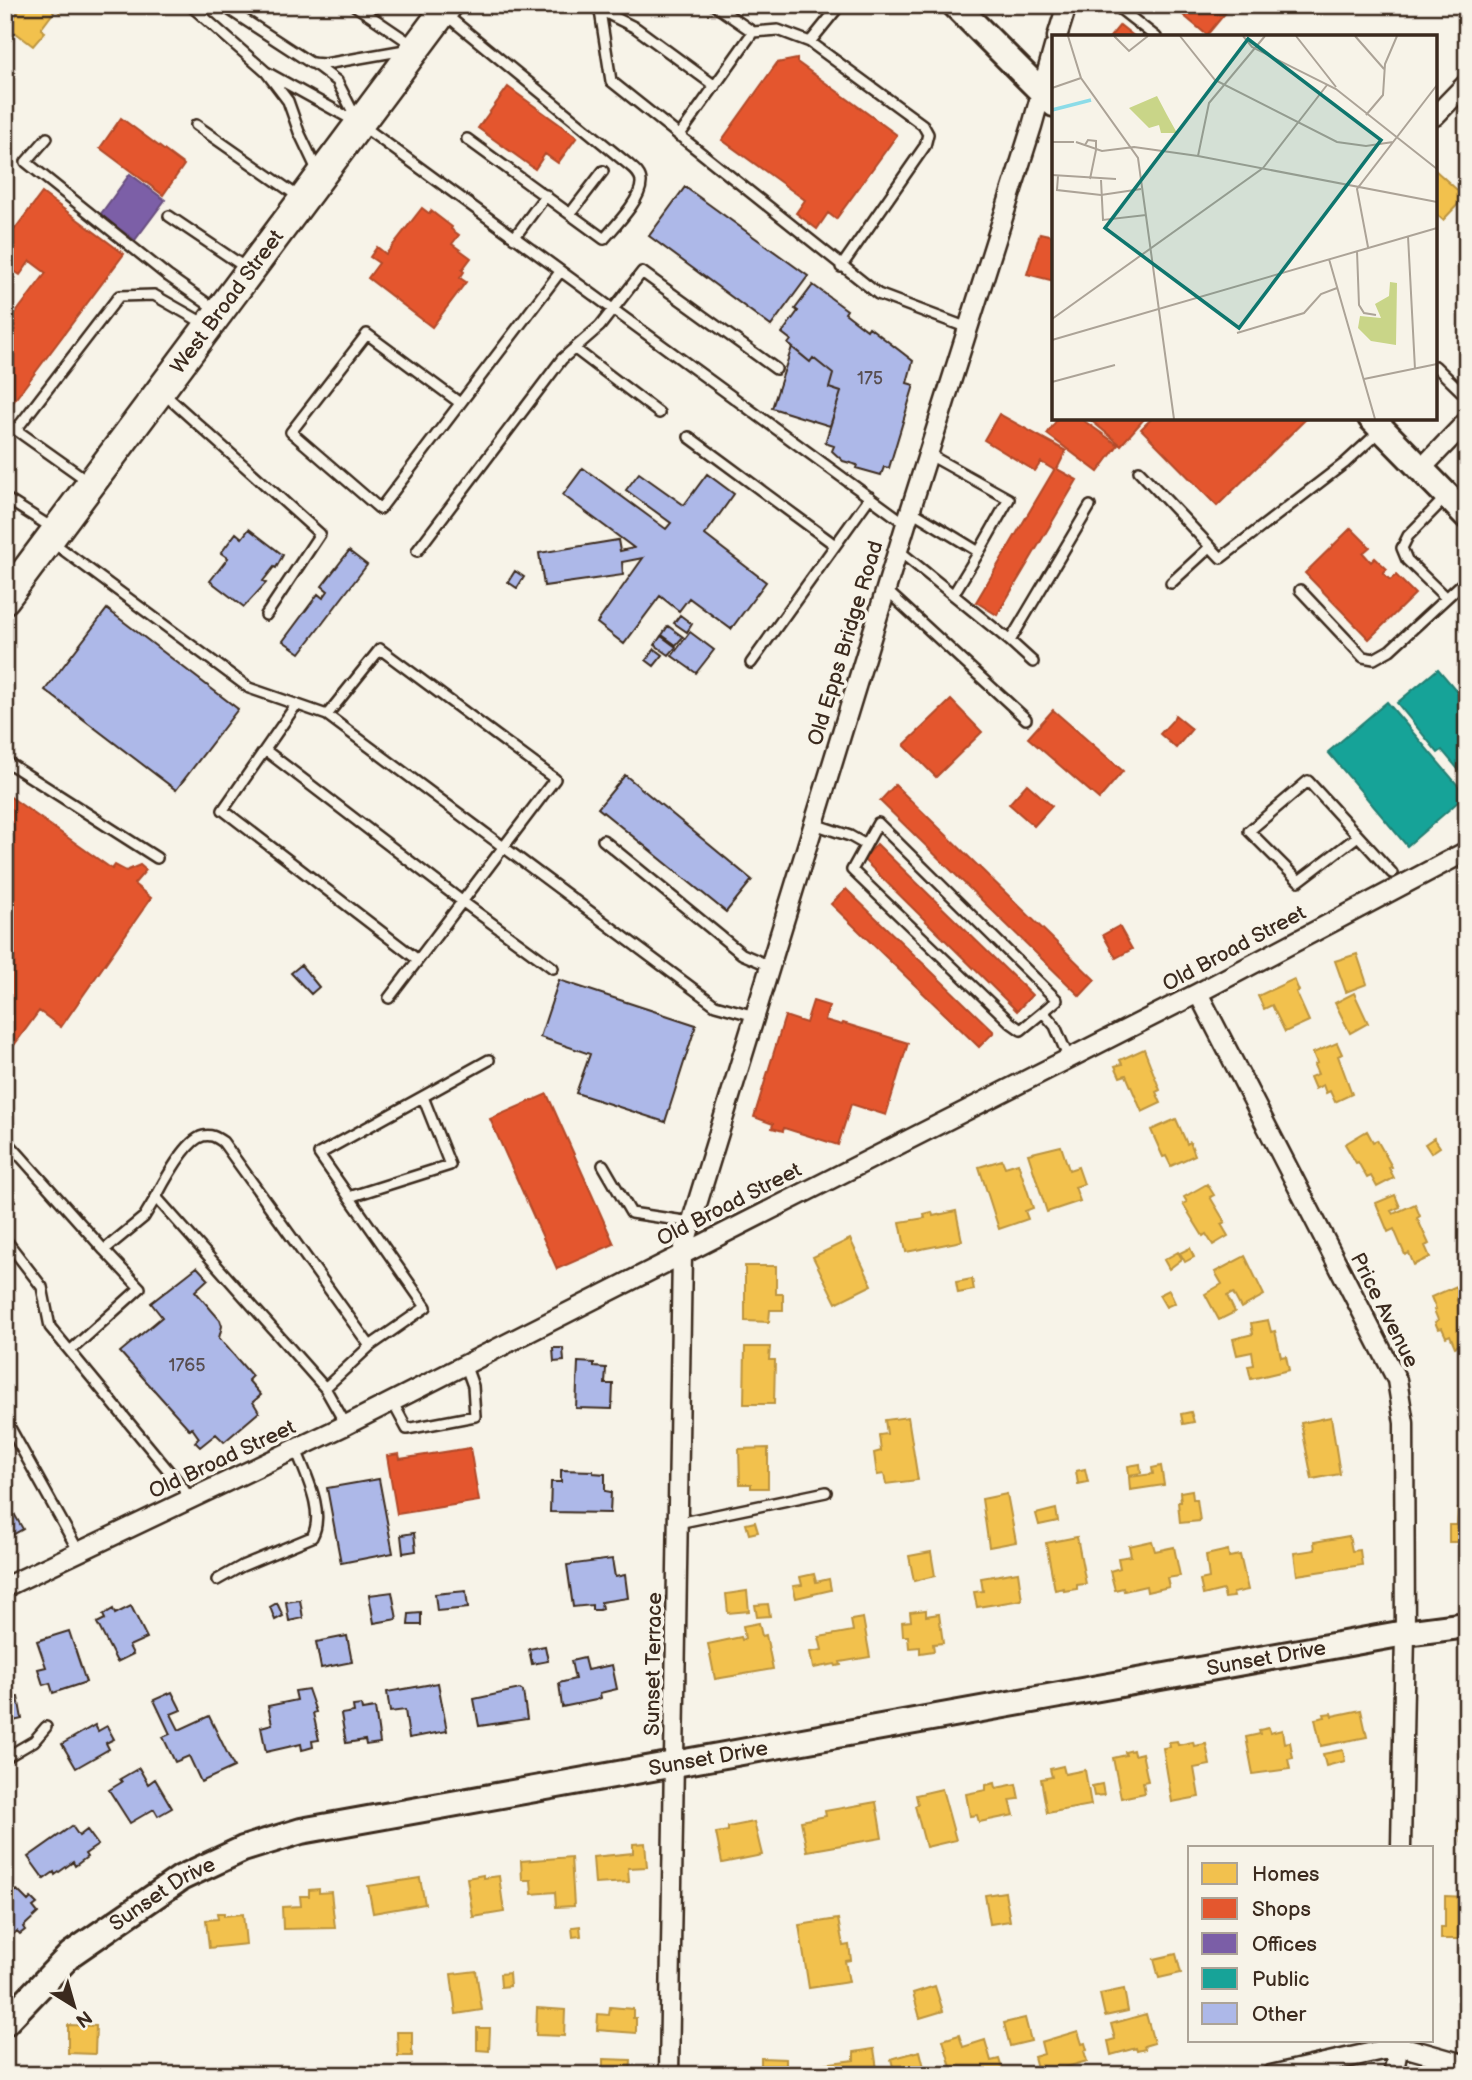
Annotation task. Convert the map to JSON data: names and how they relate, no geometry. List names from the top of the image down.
{
  "streets": {
    "main road": ["West Broad Street"],
    "street": [
      "Old Epps Bridge Road",
      "Old Broad Street",
      "Price Avenue",
      "Sunset Drive",
      "Sunset Terrace"
    ]
  },
  "crossings": [
    ["Old Epps Bridge Road", "Old Broad Street"],
    ["Old Epps Bridge Road", "Sunset Terrace"],
    ["Old Broad Street", "Price Avenue"],
    ["Old Broad Street", "Sunset Terrace"],
    ["Price Avenue", "Sunset Drive"],
    ["Sunset Drive", "Sunset Terrace"]
  ],
  "house_numbers": ["175", "1765"],
  "legend": [
    "Homes",
    "Shops",
    "Offices",
    "Public",
    "Other"
  ],
  "north": "bottom right"
}
